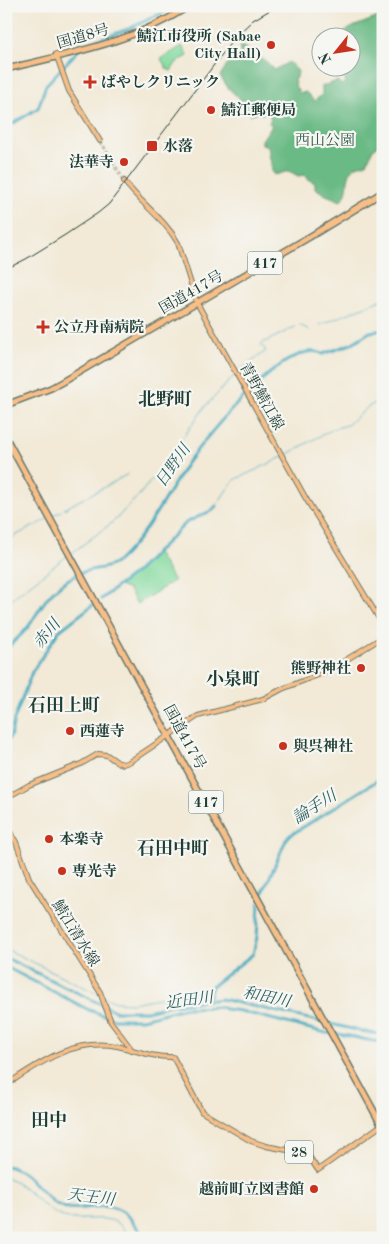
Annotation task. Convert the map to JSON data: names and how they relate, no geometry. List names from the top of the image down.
{
  "streets": {
    "highway": ["国道8号", "417", "国道417号"],
    "main road": ["青野鯖江線", "鯖江清水線", "28"]
  },
  "crossings": [
    ["国道417号", "青野鯖江線"],
    ["国道417号", "28"],
    ["鯖江清水線", "28"]
  ],
  "districts": [
    "北野町",
    "小泉町",
    "石田上町",
    "石田中町",
    "田中"
  ],
  "water": [
    "日野川",
    "赤川",
    "論手川",
    "和田川",
    "近田川",
    "天王川"
  ],
  "parks": ["西山公園"],
  "places": {
    "other": [
      "鯖江市役所 (Sabae City Hall)",
      "鯖江郵便局",
      "法華寺",
      "熊野神社",
      "西蓮寺",
      "與呉神社",
      "本楽寺",
      "専光寺",
      "越前町立図書館"
    ],
    "health": ["ばやしクリニック", "公立丹南病院"],
    "transit": ["水落"]
  },
  "north": "bottom left"
}
